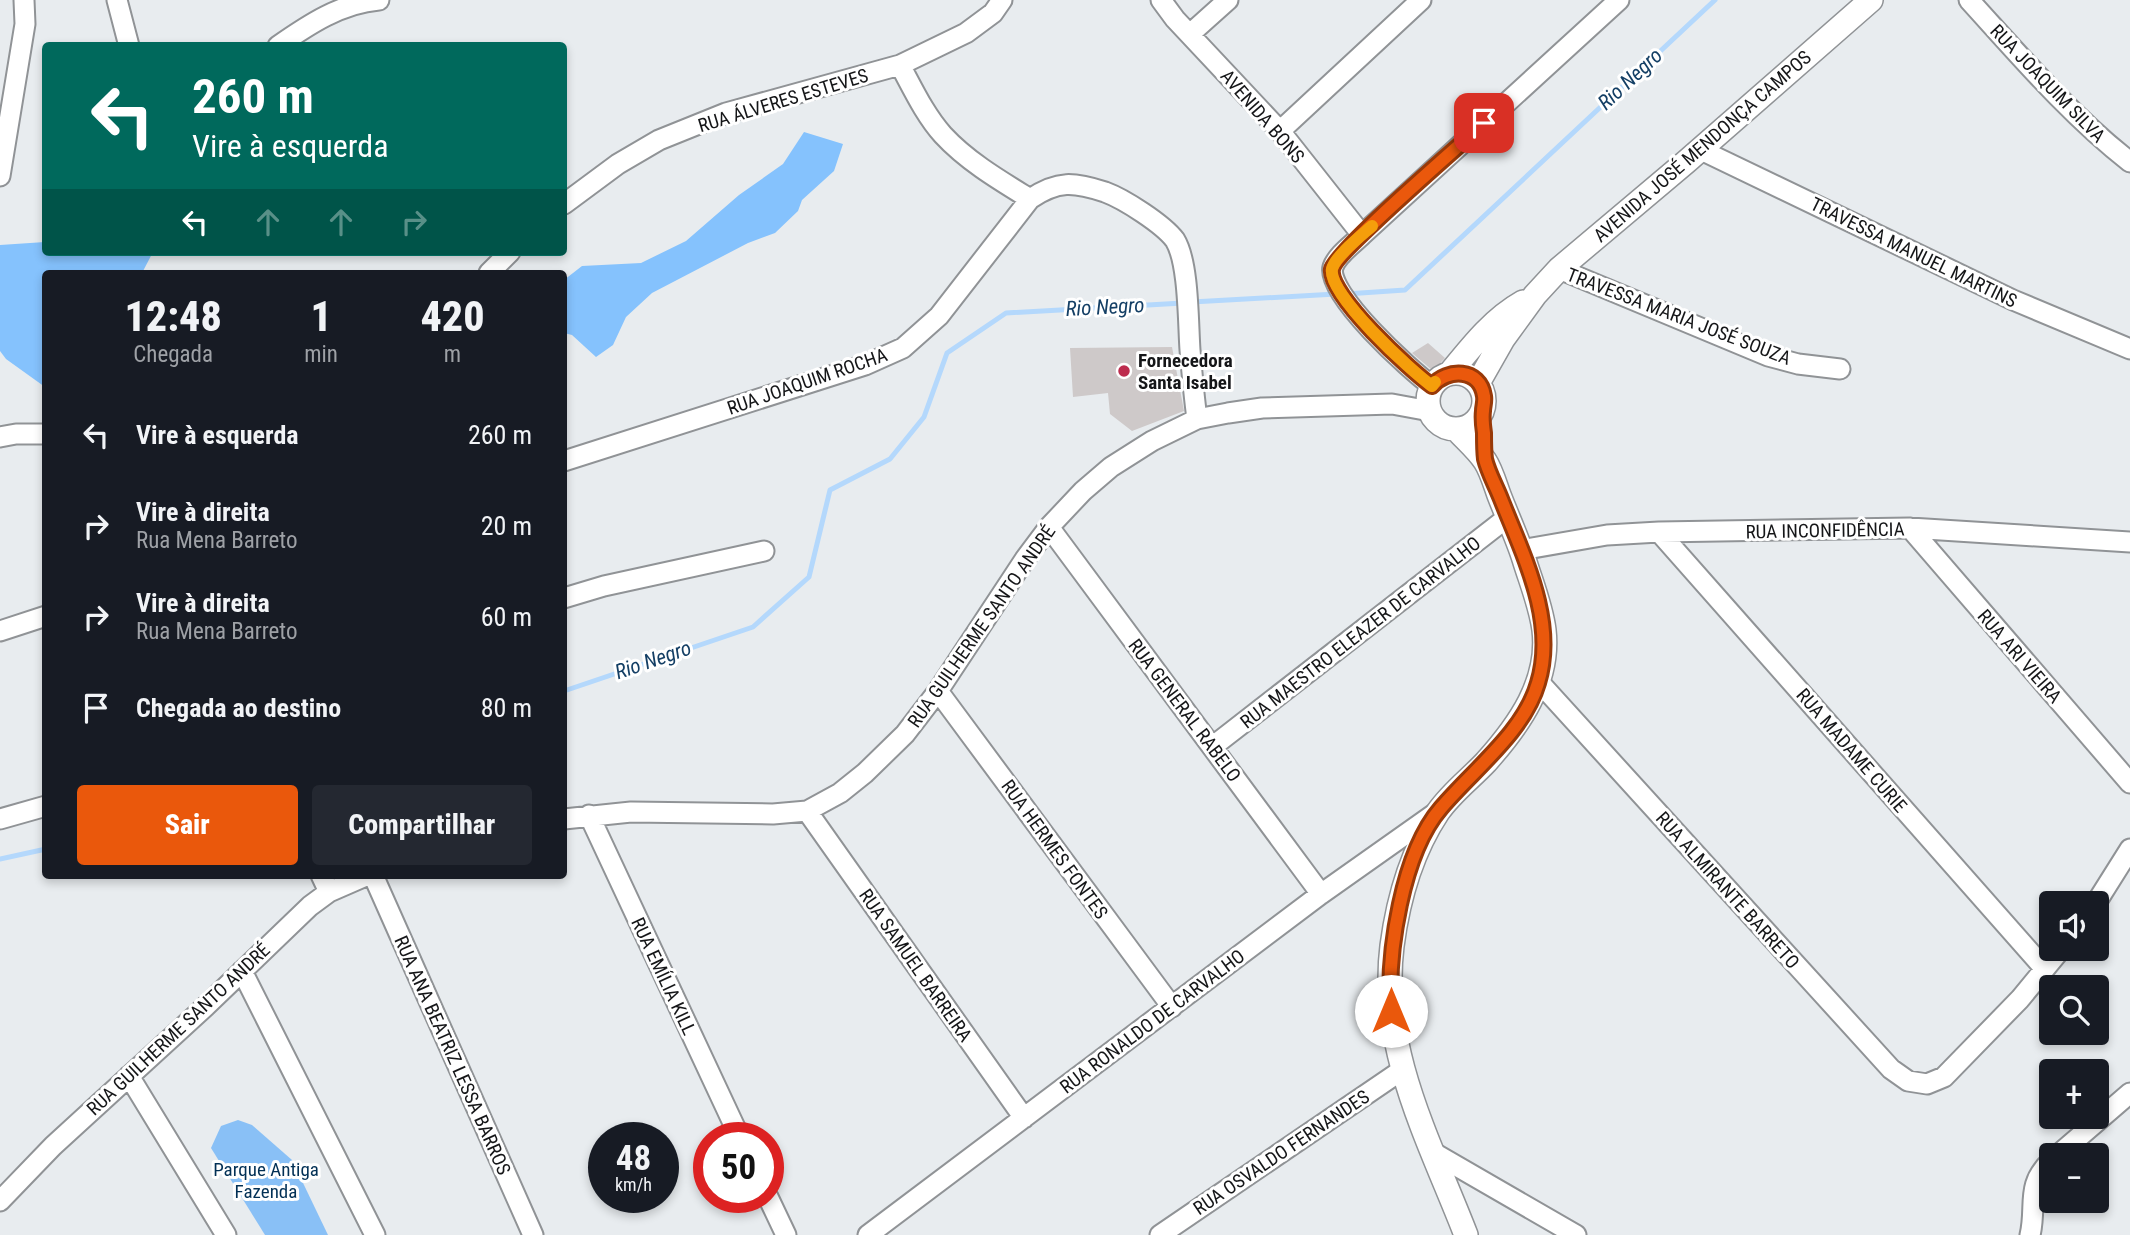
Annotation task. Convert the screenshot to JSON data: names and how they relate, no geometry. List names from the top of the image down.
{
  "streets": {
    "main road": ["AVENIDA JOSÉ MENDONÇA CAMPOS"],
    "street": [
      "RUA JOAQUIM SILVA",
      "RUA ÁLVERES ESTEVES",
      "AVENIDA BONS",
      "TRAVESSA MANUEL MARTINS",
      "TRAVESSA MARIA JOSÉ SOUZA",
      "RUA JOAQUIM ROCHA",
      "RUA INCONFIDÊNCIA",
      "RUA GUILHERME SANTO ANDRÉ",
      "RUA MAESTRO ELEAZER DE CARVALHO",
      "RUA ARI VIEIRA",
      "RUA GENERAL RABELO",
      "RUA MADAME CURIE",
      "RUA HERMES FONTES",
      "RUA ALMIRANTE BARRETO",
      "RUA SAMUEL BARREIRA",
      "RUA EMÍLIA KILL",
      "RUA RONALDO DE CARVALHO",
      "RUA ANA BEATRIZ LESSA BARROS",
      "RUA OSVALDO FERNANDES"
    ]
  },
  "crossings": [
    ["AVENIDA JOSÉ MENDONÇA CAMPOS", "TRAVESSA MANUEL MARTINS"],
    ["AVENIDA JOSÉ MENDONÇA CAMPOS", "TRAVESSA MARIA JOSÉ SOUZA"],
    ["AVENIDA JOSÉ MENDONÇA CAMPOS", "RUA GUILHERME SANTO ANDRÉ"],
    ["RUA INCONFIDÊNCIA", "RUA ARI VIEIRA"],
    ["RUA INCONFIDÊNCIA", "RUA MADAME CURIE"],
    ["RUA GUILHERME SANTO ANDRÉ", "RUA GENERAL RABELO"],
    ["RUA GUILHERME SANTO ANDRÉ", "RUA HERMES FONTES"],
    ["RUA GUILHERME SANTO ANDRÉ", "RUA SAMUEL BARREIRA"],
    ["RUA GUILHERME SANTO ANDRÉ", "RUA EMÍLIA KILL"],
    ["RUA MAESTRO ELEAZER DE CARVALHO", "RUA GENERAL RABELO"],
    ["RUA GENERAL RABELO", "RUA RONALDO DE CARVALHO"],
    ["RUA MADAME CURIE", "RUA ALMIRANTE BARRETO"],
    ["RUA HERMES FONTES", "RUA RONALDO DE CARVALHO"],
    ["RUA SAMUEL BARREIRA", "RUA RONALDO DE CARVALHO"]
  ],
  "water": ["Rio Negro"],
  "parks": ["Parque Antiga Fazenda"],
  "places": ["Fornecedora Santa Isabel"],
  "page": {
    "turn": ["260 m", "Vire à esquerda"],
    "eta": [
      "12:48",
      "Chegada",
      "1",
      "min",
      "420",
      "m"
    ],
    "list": [
      {
        "name": "Vire à esquerda",
        "value": "260 m"
      },
      {
        "name": "Vire à direita",
        "note": "Rua Mena Barreto",
        "value": "20 m"
      },
      {
        "name": "Vire à direita",
        "note": "Rua Mena Barreto",
        "value": "60 m"
      },
      {
        "name": "Chegada ao destino",
        "value": "80 m"
      }
    ],
    "buttons": ["Sair", "Compartilhar"],
    "map_buttons": ["+", "−"],
    "speed": "48 km/h",
    "limit": "50"
  }
}
